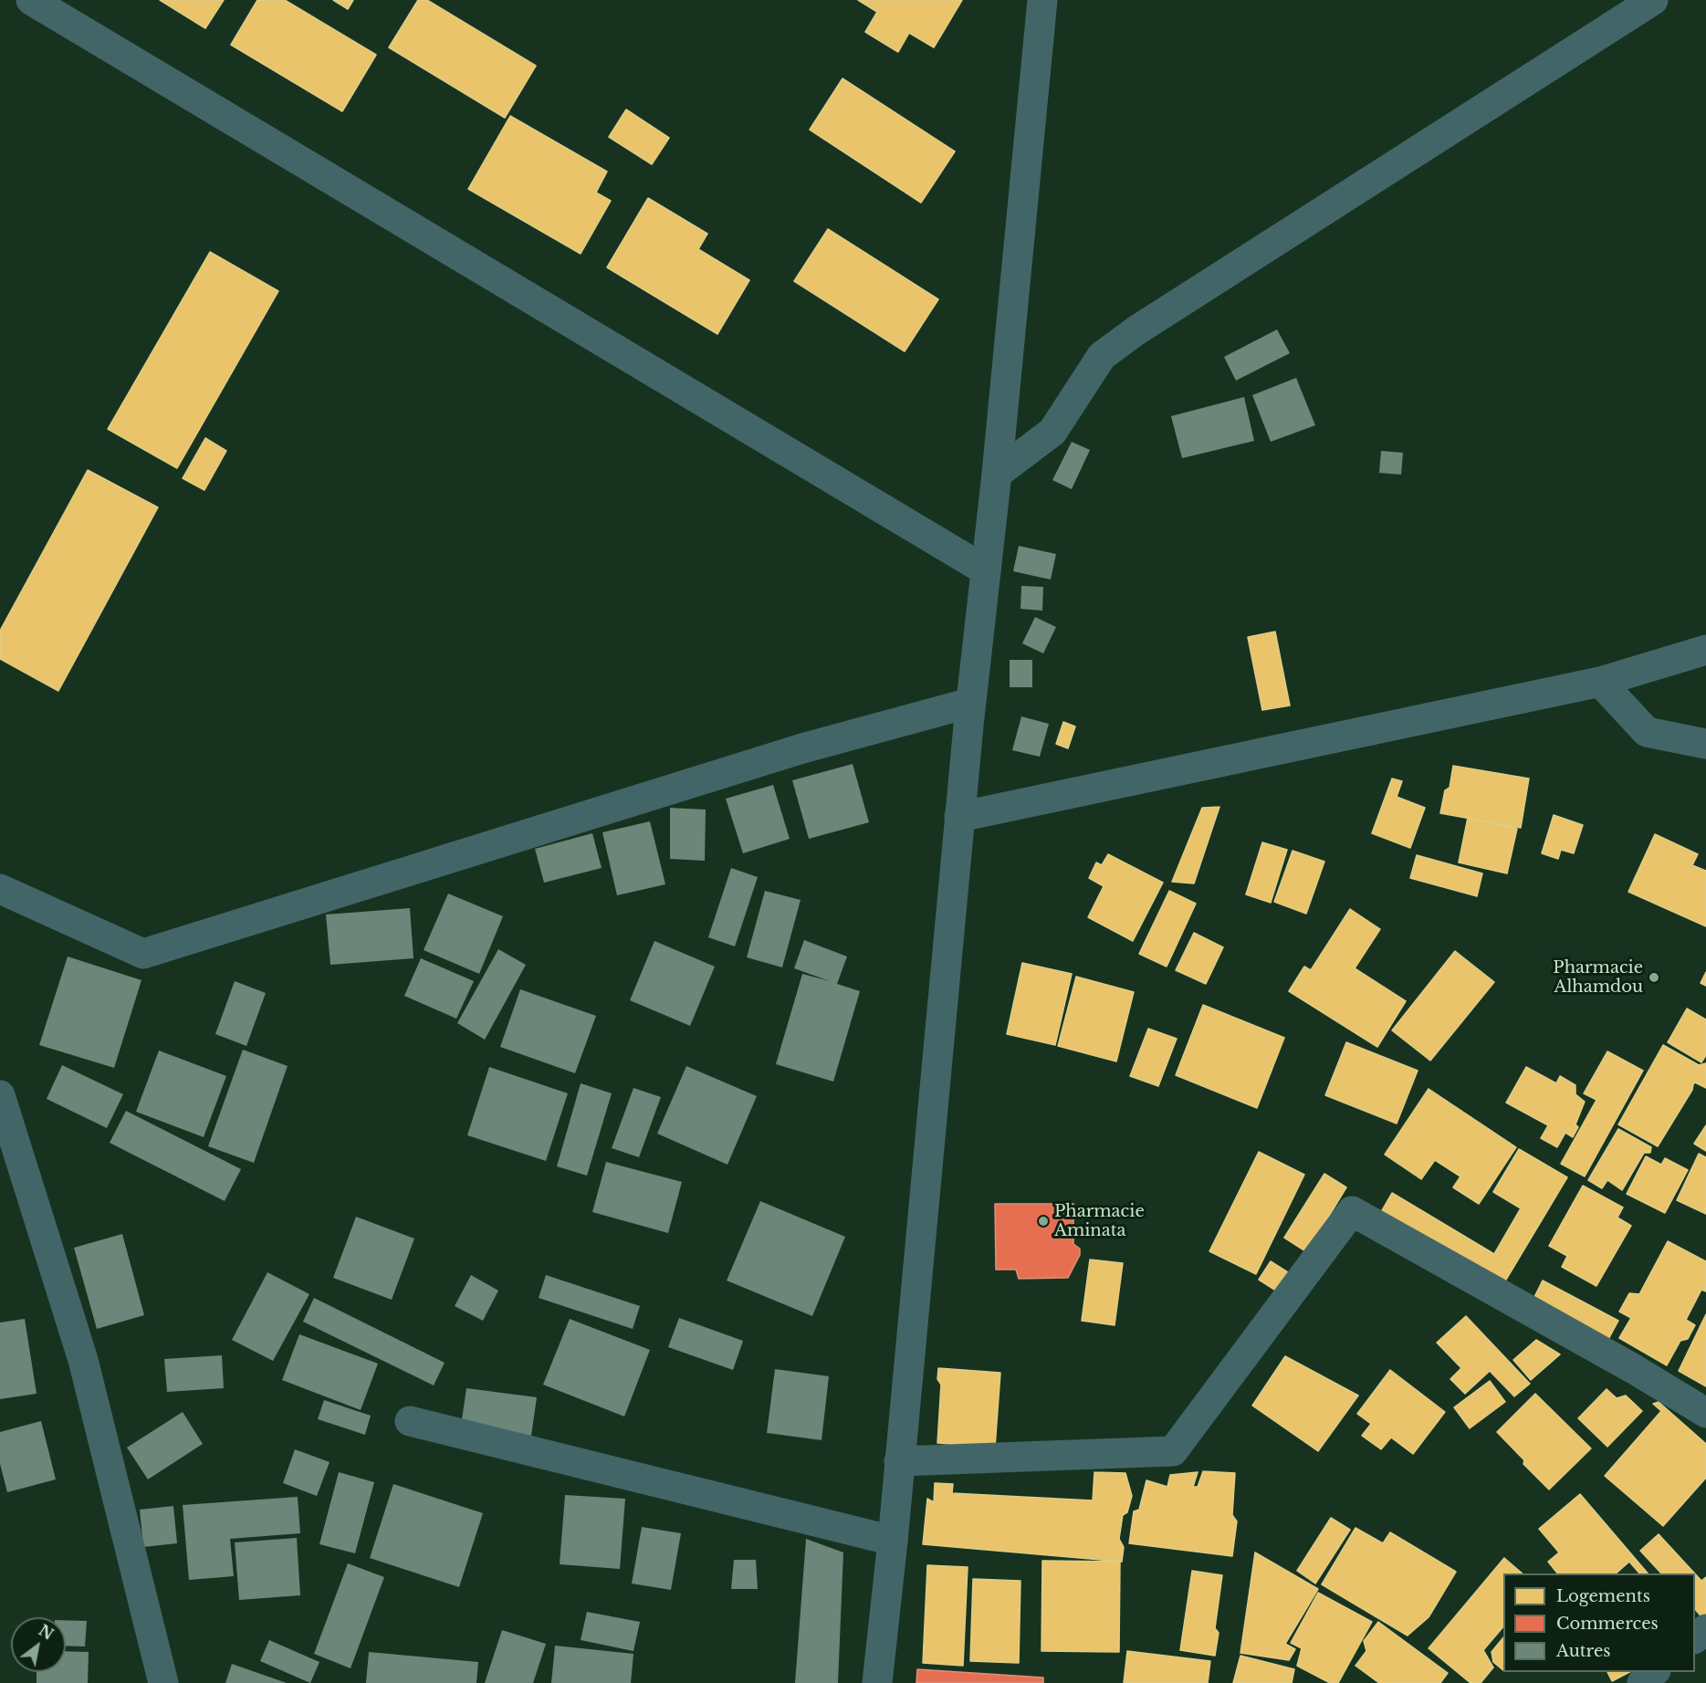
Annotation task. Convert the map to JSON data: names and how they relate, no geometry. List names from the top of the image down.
{
  "places": ["Pharmacie Alhamdou", "Pharmacie Aminata"],
  "legend": ["Logements", "Commerces", "Autres"],
  "north": "top right"
}
